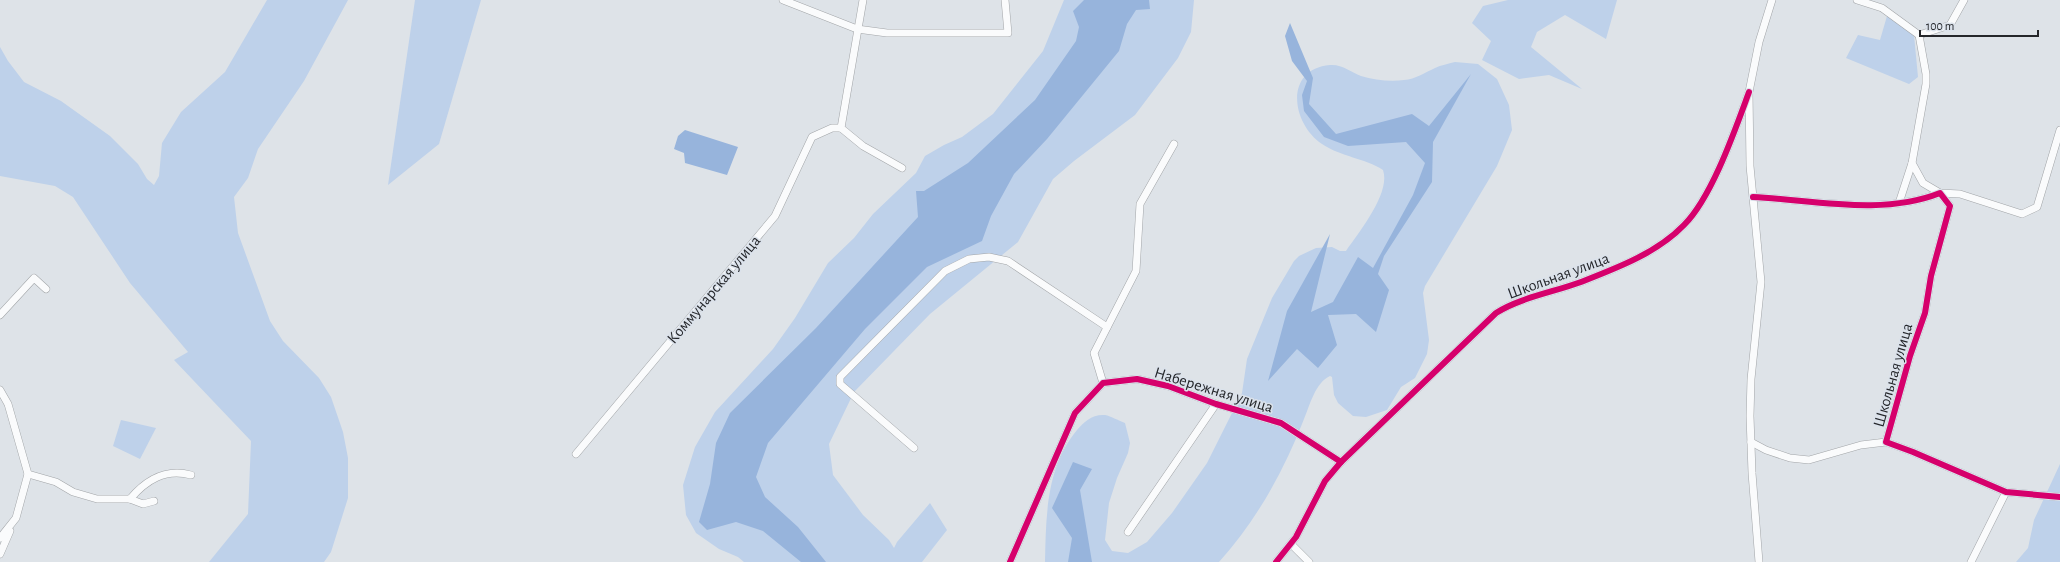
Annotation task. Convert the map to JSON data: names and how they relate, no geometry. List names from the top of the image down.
{
  "streets": {
    "street": ["Школьная улица", "Коммунарская улица", "Набережная улица"]
  },
  "crossings": [
    ["Школьная улица", "Набережная улица"]
  ],
  "scale_bar": "100 m"
}
